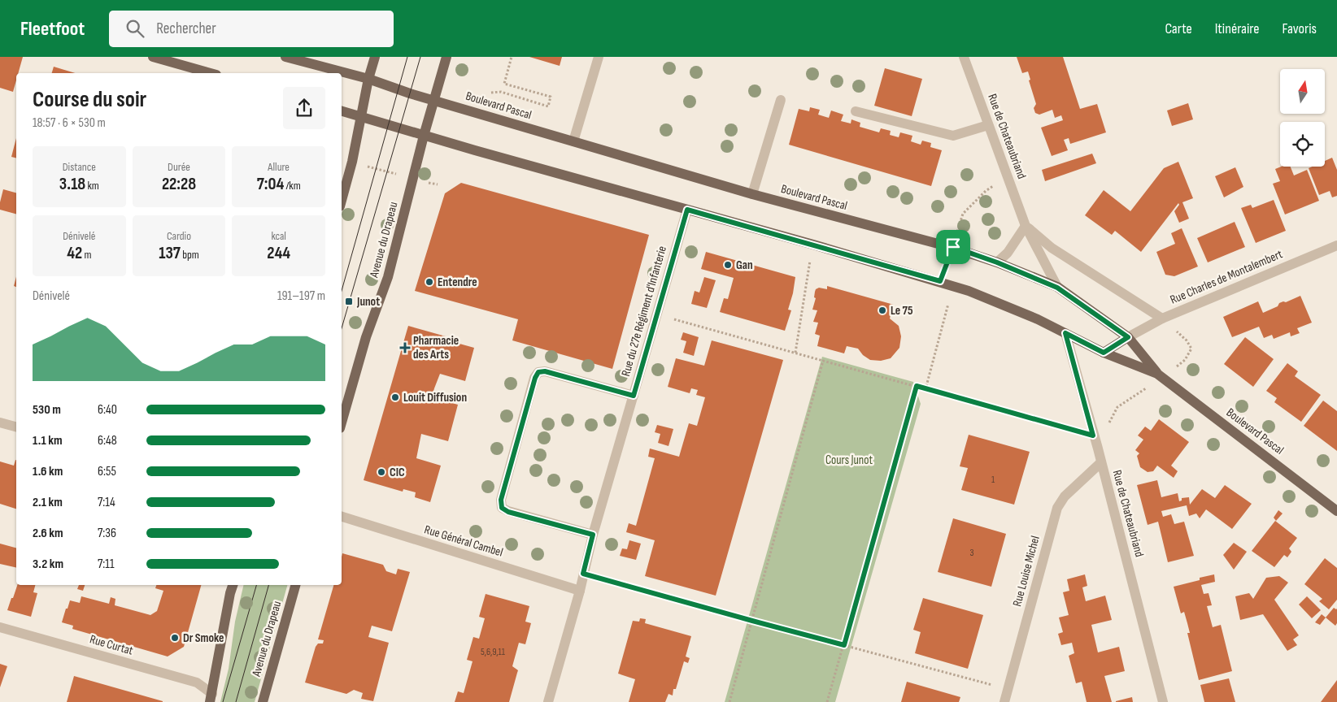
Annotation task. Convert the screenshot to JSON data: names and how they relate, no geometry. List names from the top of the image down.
{
  "streets": {
    "main road": ["Boulevard Pascal", "Avenue du Drapeau"],
    "street": [
      "Rue de Chateaubriand",
      "Rue Charles de Montalembert",
      "Rue du 27e Régiment d'Infanterie",
      "Rue Général Cambel",
      "Rue Louise Michel",
      "Rue Curtat"
    ]
  },
  "crossings": [
    ["Boulevard Pascal", "Rue de Chateaubriand"],
    ["Boulevard Pascal", "Avenue du Drapeau"],
    ["Boulevard Pascal", "Rue Charles de Montalembert"],
    ["Boulevard Pascal", "Rue du 27e Régiment d'Infanterie"],
    ["Rue de Chateaubriand", "Rue Louise Michel"],
    ["Rue du 27e Régiment d'Infanterie", "Rue Général Cambel"]
  ],
  "parks": ["Cours Junot"],
  "places": {
    "other": [
      "Gan",
      "Entendre",
      "Le 75",
      "Louit Diffusion",
      "CIC",
      "Dr Smoke"
    ],
    "transit": ["Junot"],
    "health": ["Pharmacie des Arts"]
  },
  "house_numbers": ["1", "3", "5,6,9,11"],
  "north": "top",
  "page": {
    "header": "Fleetfoot",
    "search": "Rechercher",
    "nav": ["Carte", "Itinéraire", "Favoris"],
    "heading": ["Course du soir", "18:57 · 6 × 530 m"],
    "stats": [
      ["Distance", "3.18 km"],
      ["Durée", "22:28"],
      ["Allure", "7:04 /km"],
      ["Dénivelé", "42 m"],
      ["Cardio", "137 bpm"],
      ["kcal", "244"]
    ],
    "chart": ["Dénivelé", "191–197 m"],
    "list": [
      {
        "name": "530 m",
        "note": "6:40"
      },
      {
        "name": "1.1 km",
        "note": "6:48"
      },
      {
        "name": "1.6 km",
        "note": "6:55"
      },
      {
        "name": "2.1 km",
        "note": "7:14"
      },
      {
        "name": "2.6 km",
        "note": "7:36"
      },
      {
        "name": "3.2 km",
        "note": "7:11"
      }
    ]
  }
}
